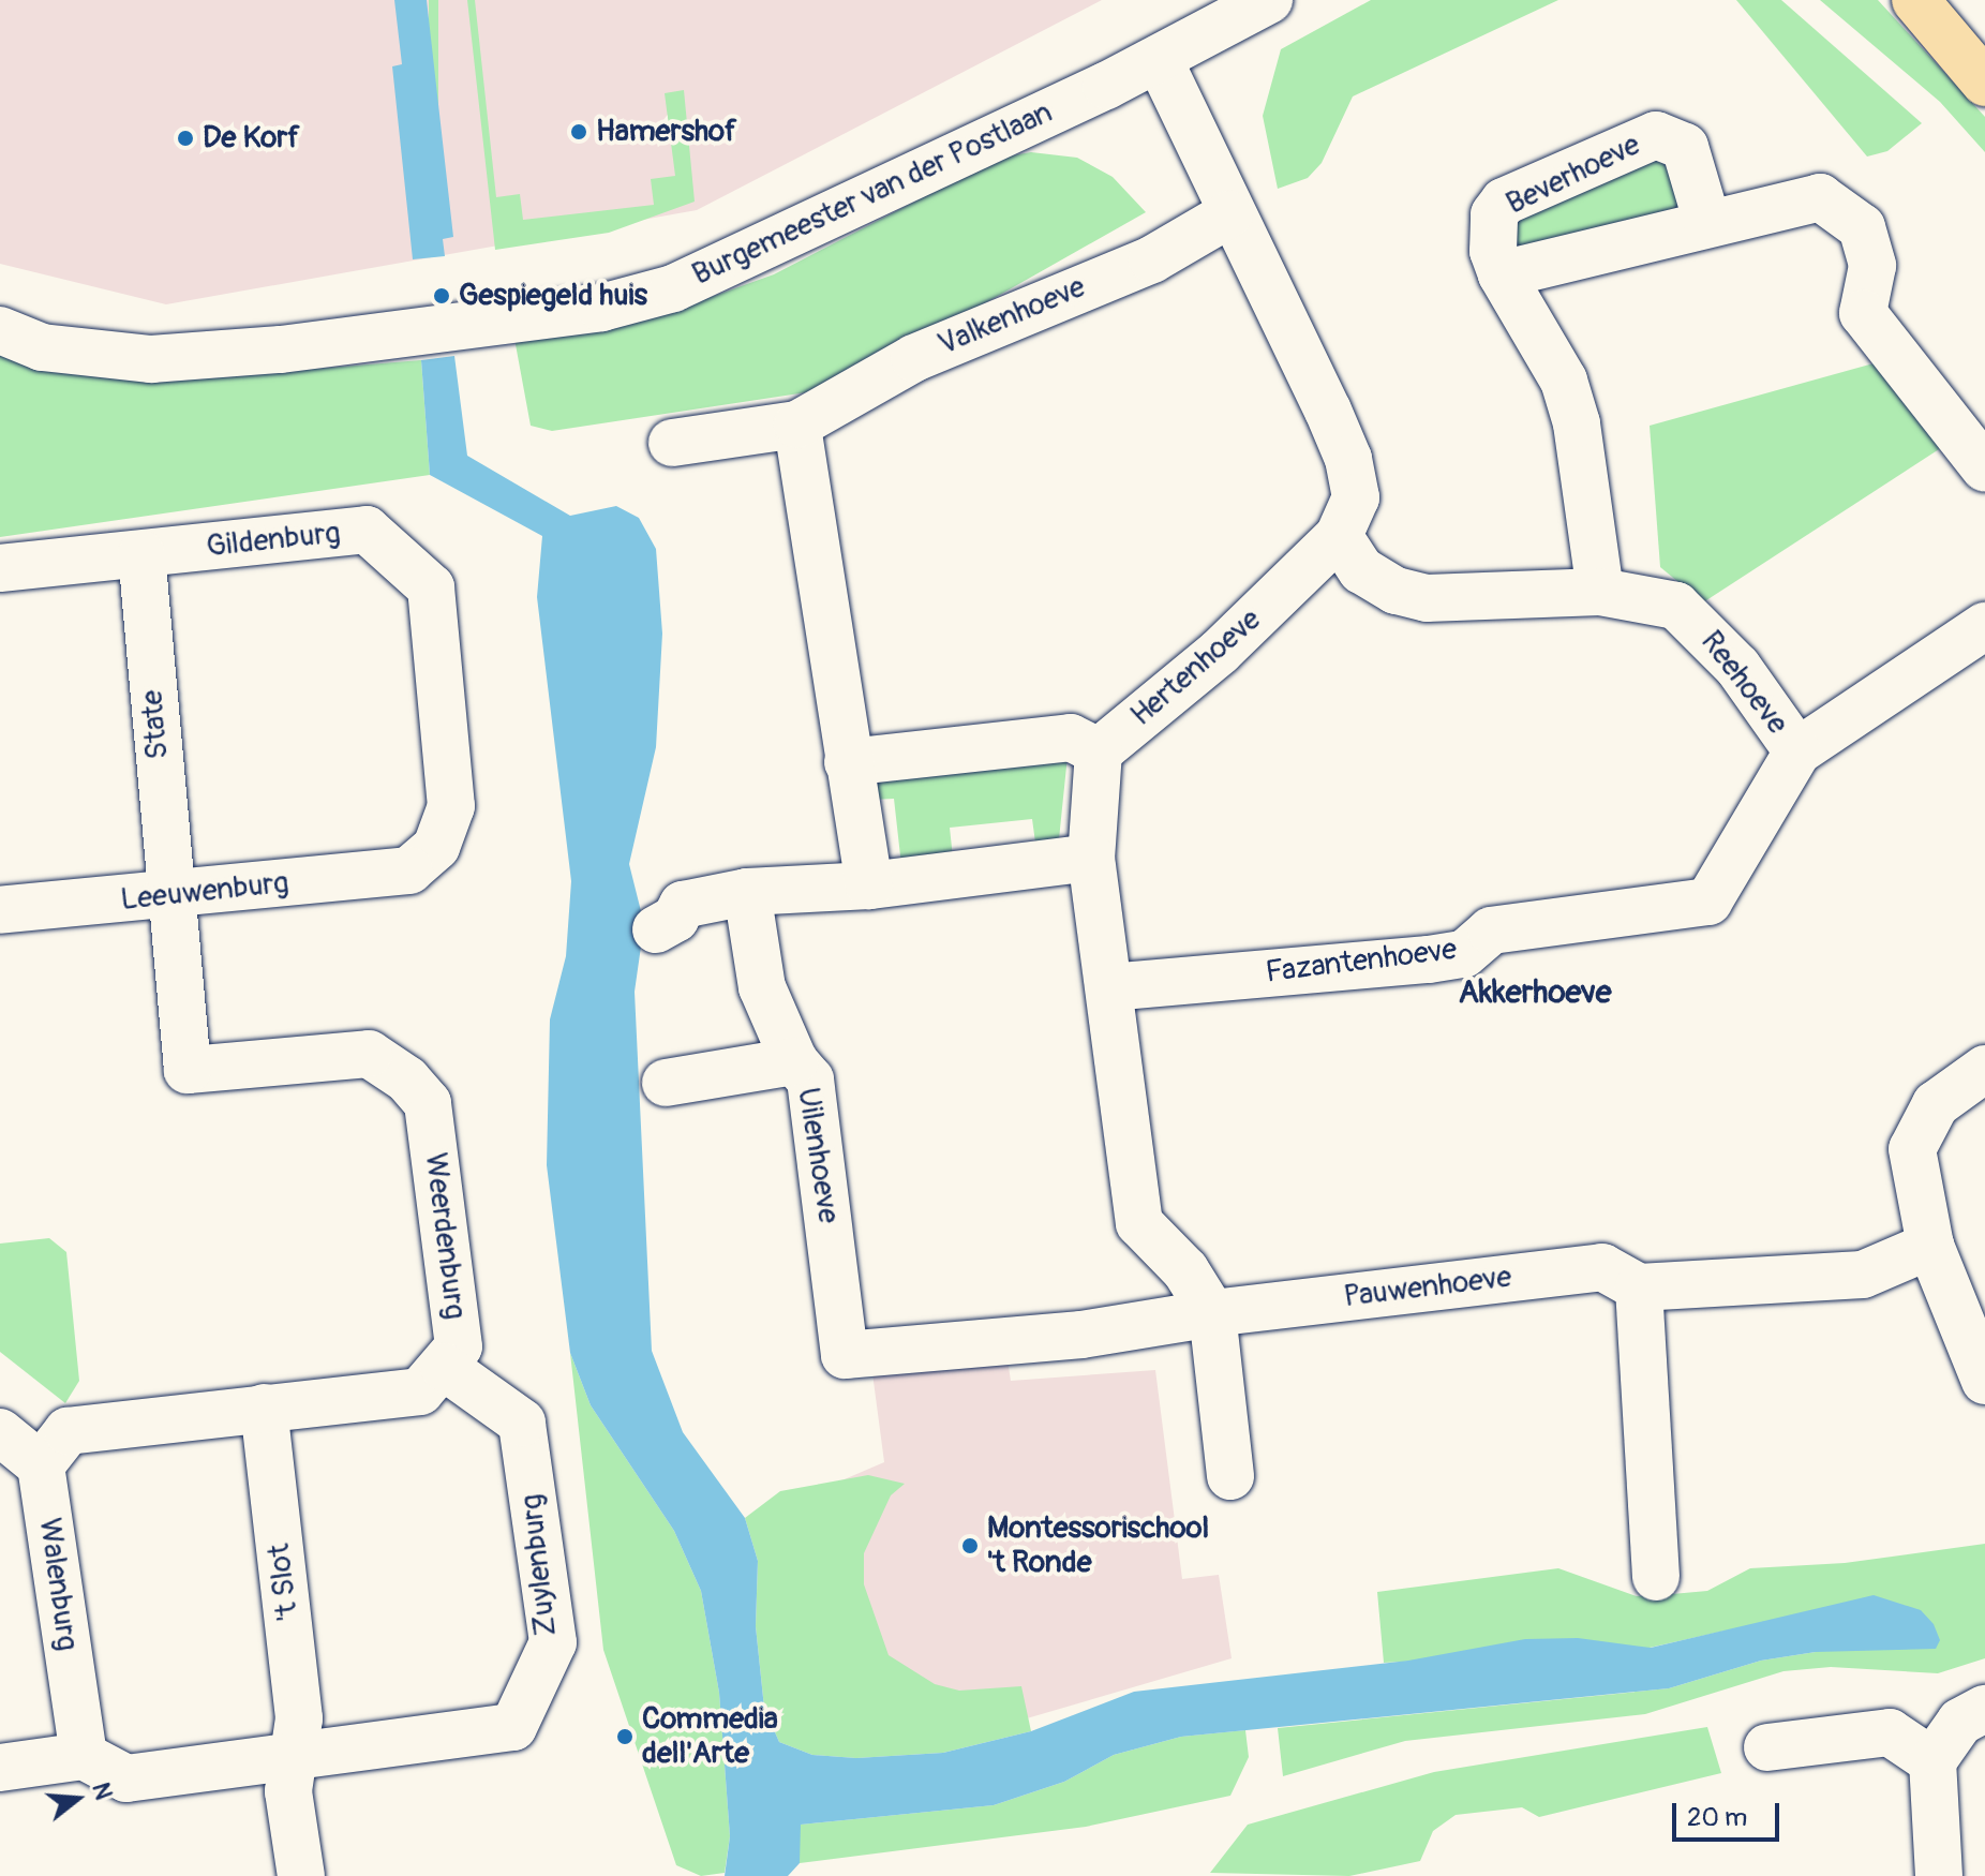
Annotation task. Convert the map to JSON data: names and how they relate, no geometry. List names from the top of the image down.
{
  "streets": {
    "street": [
      "Beverhoeve",
      "Burgemeester van der Postlaan",
      "Valkenhoeve",
      "Gildenburg",
      "Hertenhoeve",
      "Reehoeve",
      "State",
      "Leeuwenburg",
      "Fazantenhoeve",
      "Uilenhoeve",
      "Weerdenburg",
      "Pauwenhoeve",
      "Zuylenburg",
      "'t Slot",
      "Walenburg"
    ]
  },
  "crossings": [
    ["Beverhoeve", "Reehoeve"],
    ["Burgemeester van der Postlaan", "Hertenhoeve"],
    ["Valkenhoeve", "Hertenhoeve"],
    ["Gildenburg", "State"],
    ["Gildenburg", "Leeuwenburg"],
    ["Hertenhoeve", "Reehoeve"],
    ["Reehoeve", "Fazantenhoeve"],
    ["State", "Leeuwenburg"],
    ["State", "Weerdenburg"],
    ["Leeuwenburg", "Weerdenburg"],
    ["Uilenhoeve", "Pauwenhoeve"],
    ["Weerdenburg", "Zuylenburg"],
    ["Zuylenburg", "'t Slot"],
    ["Zuylenburg", "Walenburg"]
  ],
  "districts": ["Akkerhoeve"],
  "places": [
    "Hamershof",
    "De Korf",
    "Gespiegeld huis",
    "Montessorischool 't Ronde",
    "Commedia dell'Arte"
  ],
  "scale_bar": "20 m",
  "north": "right"
}
